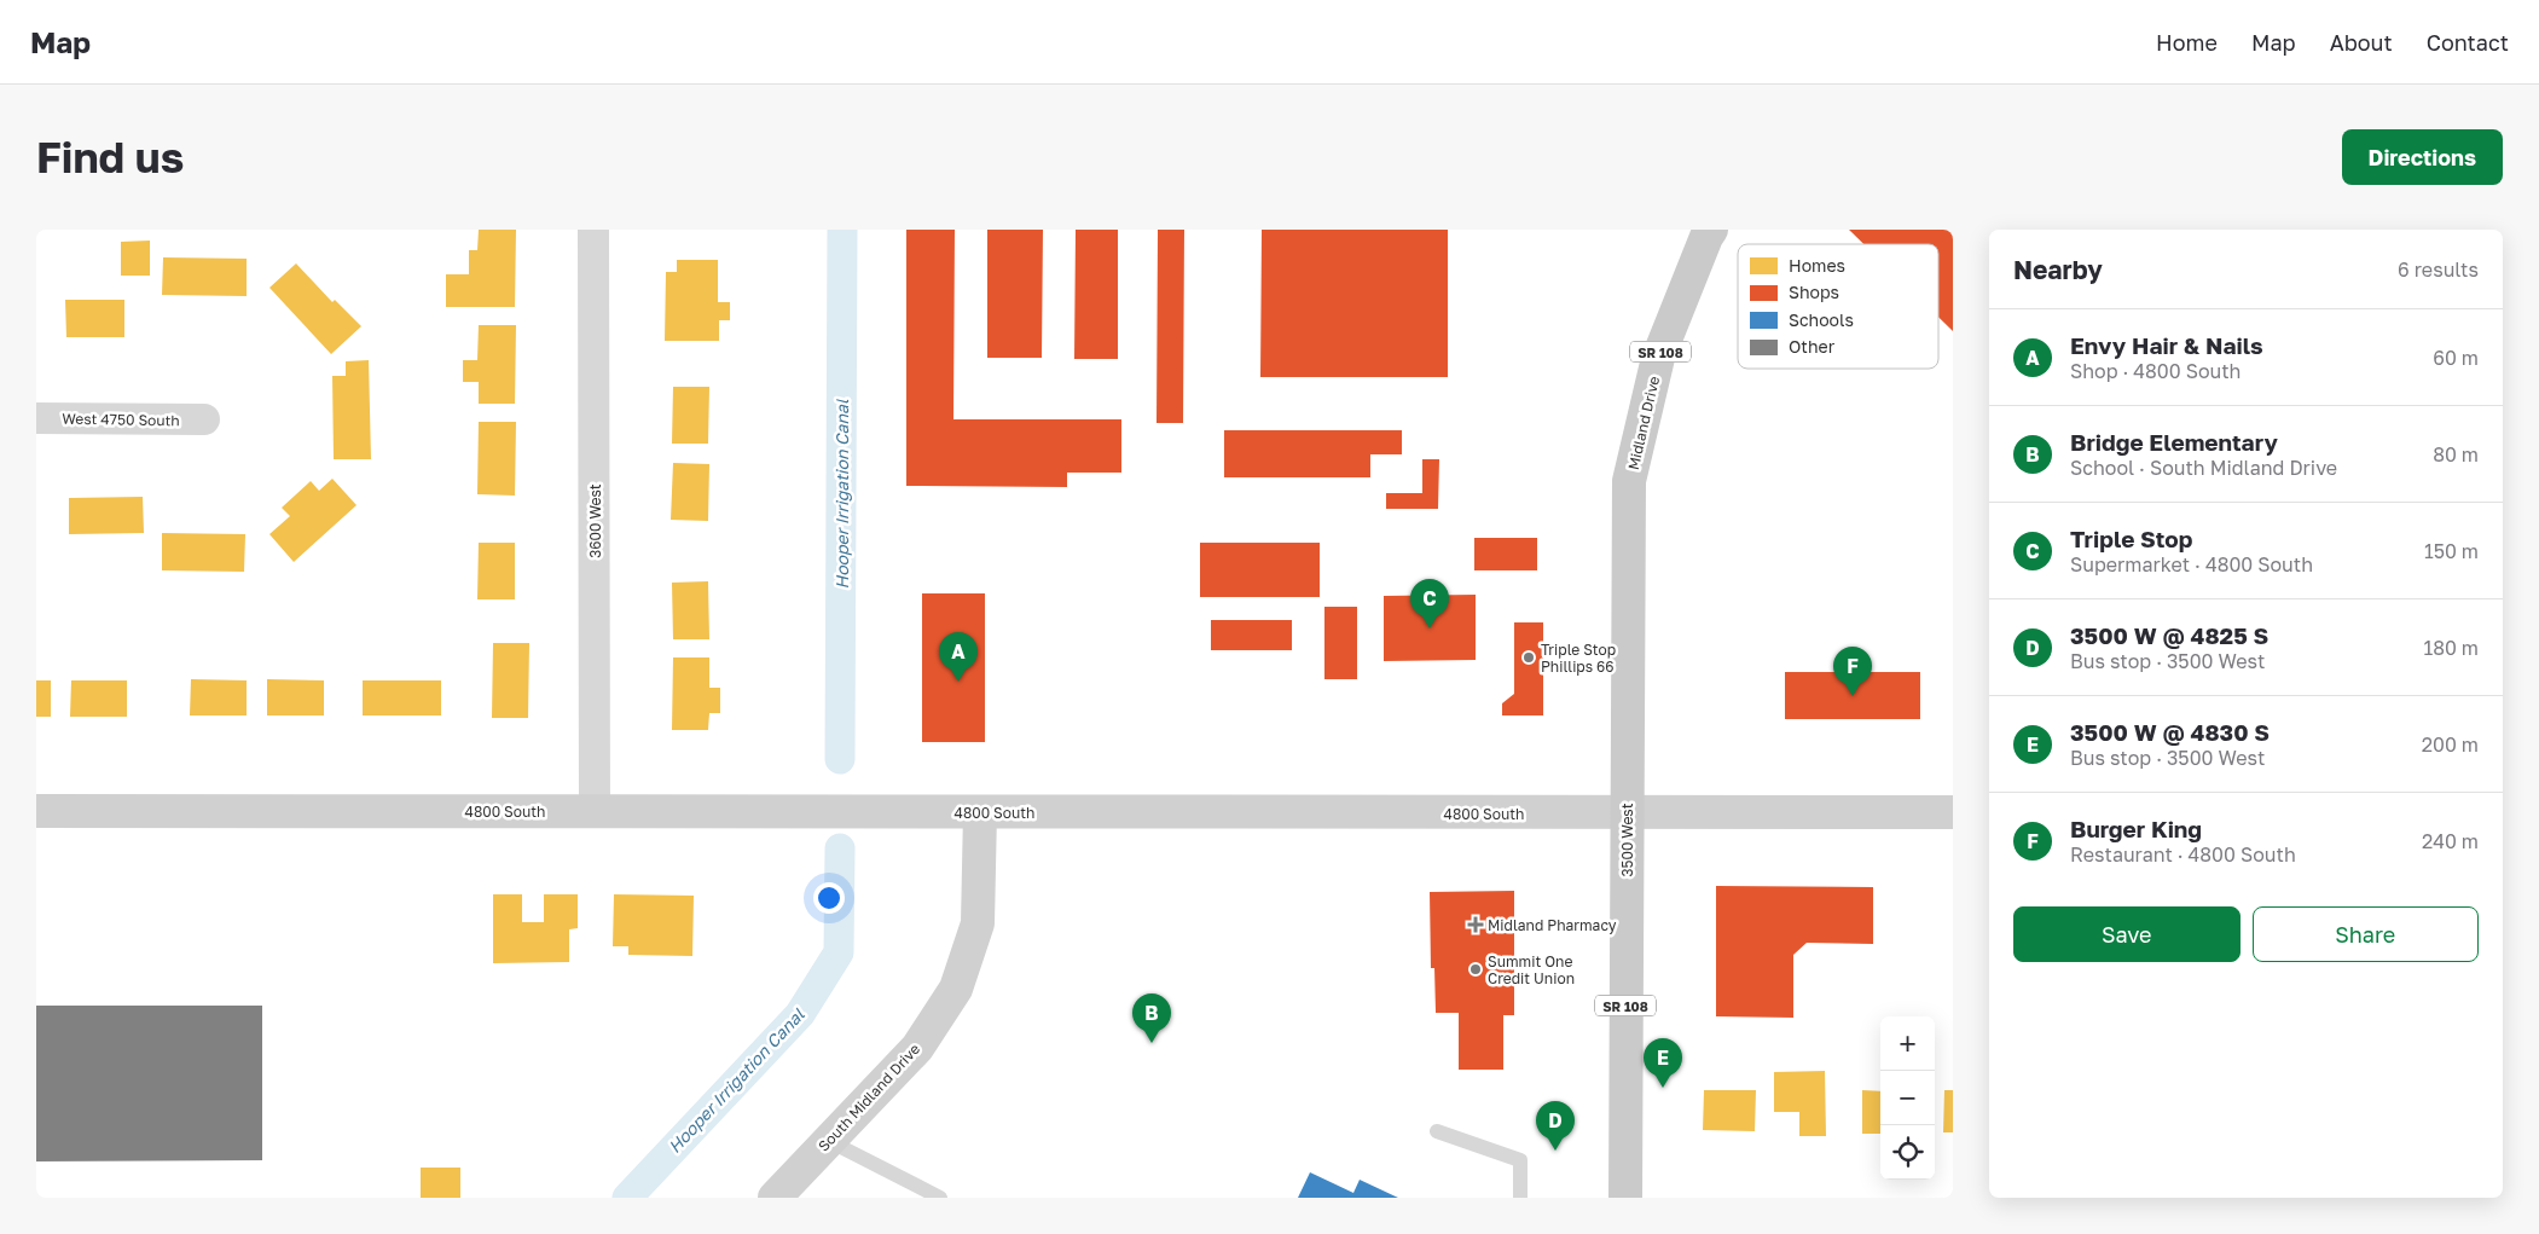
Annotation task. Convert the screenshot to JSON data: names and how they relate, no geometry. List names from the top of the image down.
{
  "streets": {
    "main road": ["SR 108", "Midland Drive", "3500 West"],
    "street": [
      "West 4750 South",
      "3600 West",
      "4800 South",
      "South Midland Drive"
    ]
  },
  "crossings": [
    ["Midland Drive", "3500 West"],
    ["3600 West", "4800 South"],
    ["4800 South", "3500 West"],
    ["4800 South", "South Midland Drive"]
  ],
  "water": ["Hooper Irrigation Canal"],
  "places": {
    "other": ["Triple Stop Phillips 66", "Summit One Credit Union"],
    "health": ["Midland Pharmacy"]
  },
  "legend": [
    "Homes",
    "Shops",
    "Schools",
    "Other"
  ],
  "page": {
    "header": "Map",
    "nav": [
      "Home",
      "Map",
      "About",
      "Contact"
    ],
    "buttons": [
      "Directions",
      ["Save", "Share"]
    ],
    "title": "Find us",
    "heading": ["Nearby", "6 results"],
    "list": [
      {
        "mark": "A",
        "name": "Envy Hair & Nails",
        "note": "Shop · 4800 South",
        "value": "60 m"
      },
      {
        "mark": "B",
        "name": "Bridge Elementary",
        "note": "School · South Midland Drive",
        "value": "80 m"
      },
      {
        "mark": "C",
        "name": "Triple Stop",
        "note": "Supermarket · 4800 South",
        "value": "150 m"
      },
      {
        "mark": "D",
        "name": "3500 W @ 4825 S",
        "note": "Bus stop · 3500 West",
        "value": "180 m"
      },
      {
        "mark": "E",
        "name": "3500 W @ 4830 S",
        "note": "Bus stop · 3500 West",
        "value": "200 m"
      },
      {
        "mark": "F",
        "name": "Burger King",
        "note": "Restaurant · 4800 South",
        "value": "240 m"
      }
    ],
    "pins": [
      "C",
      "A",
      "F",
      "B",
      "E",
      "D"
    ],
    "map_buttons": ["+", "−"]
  }
}
